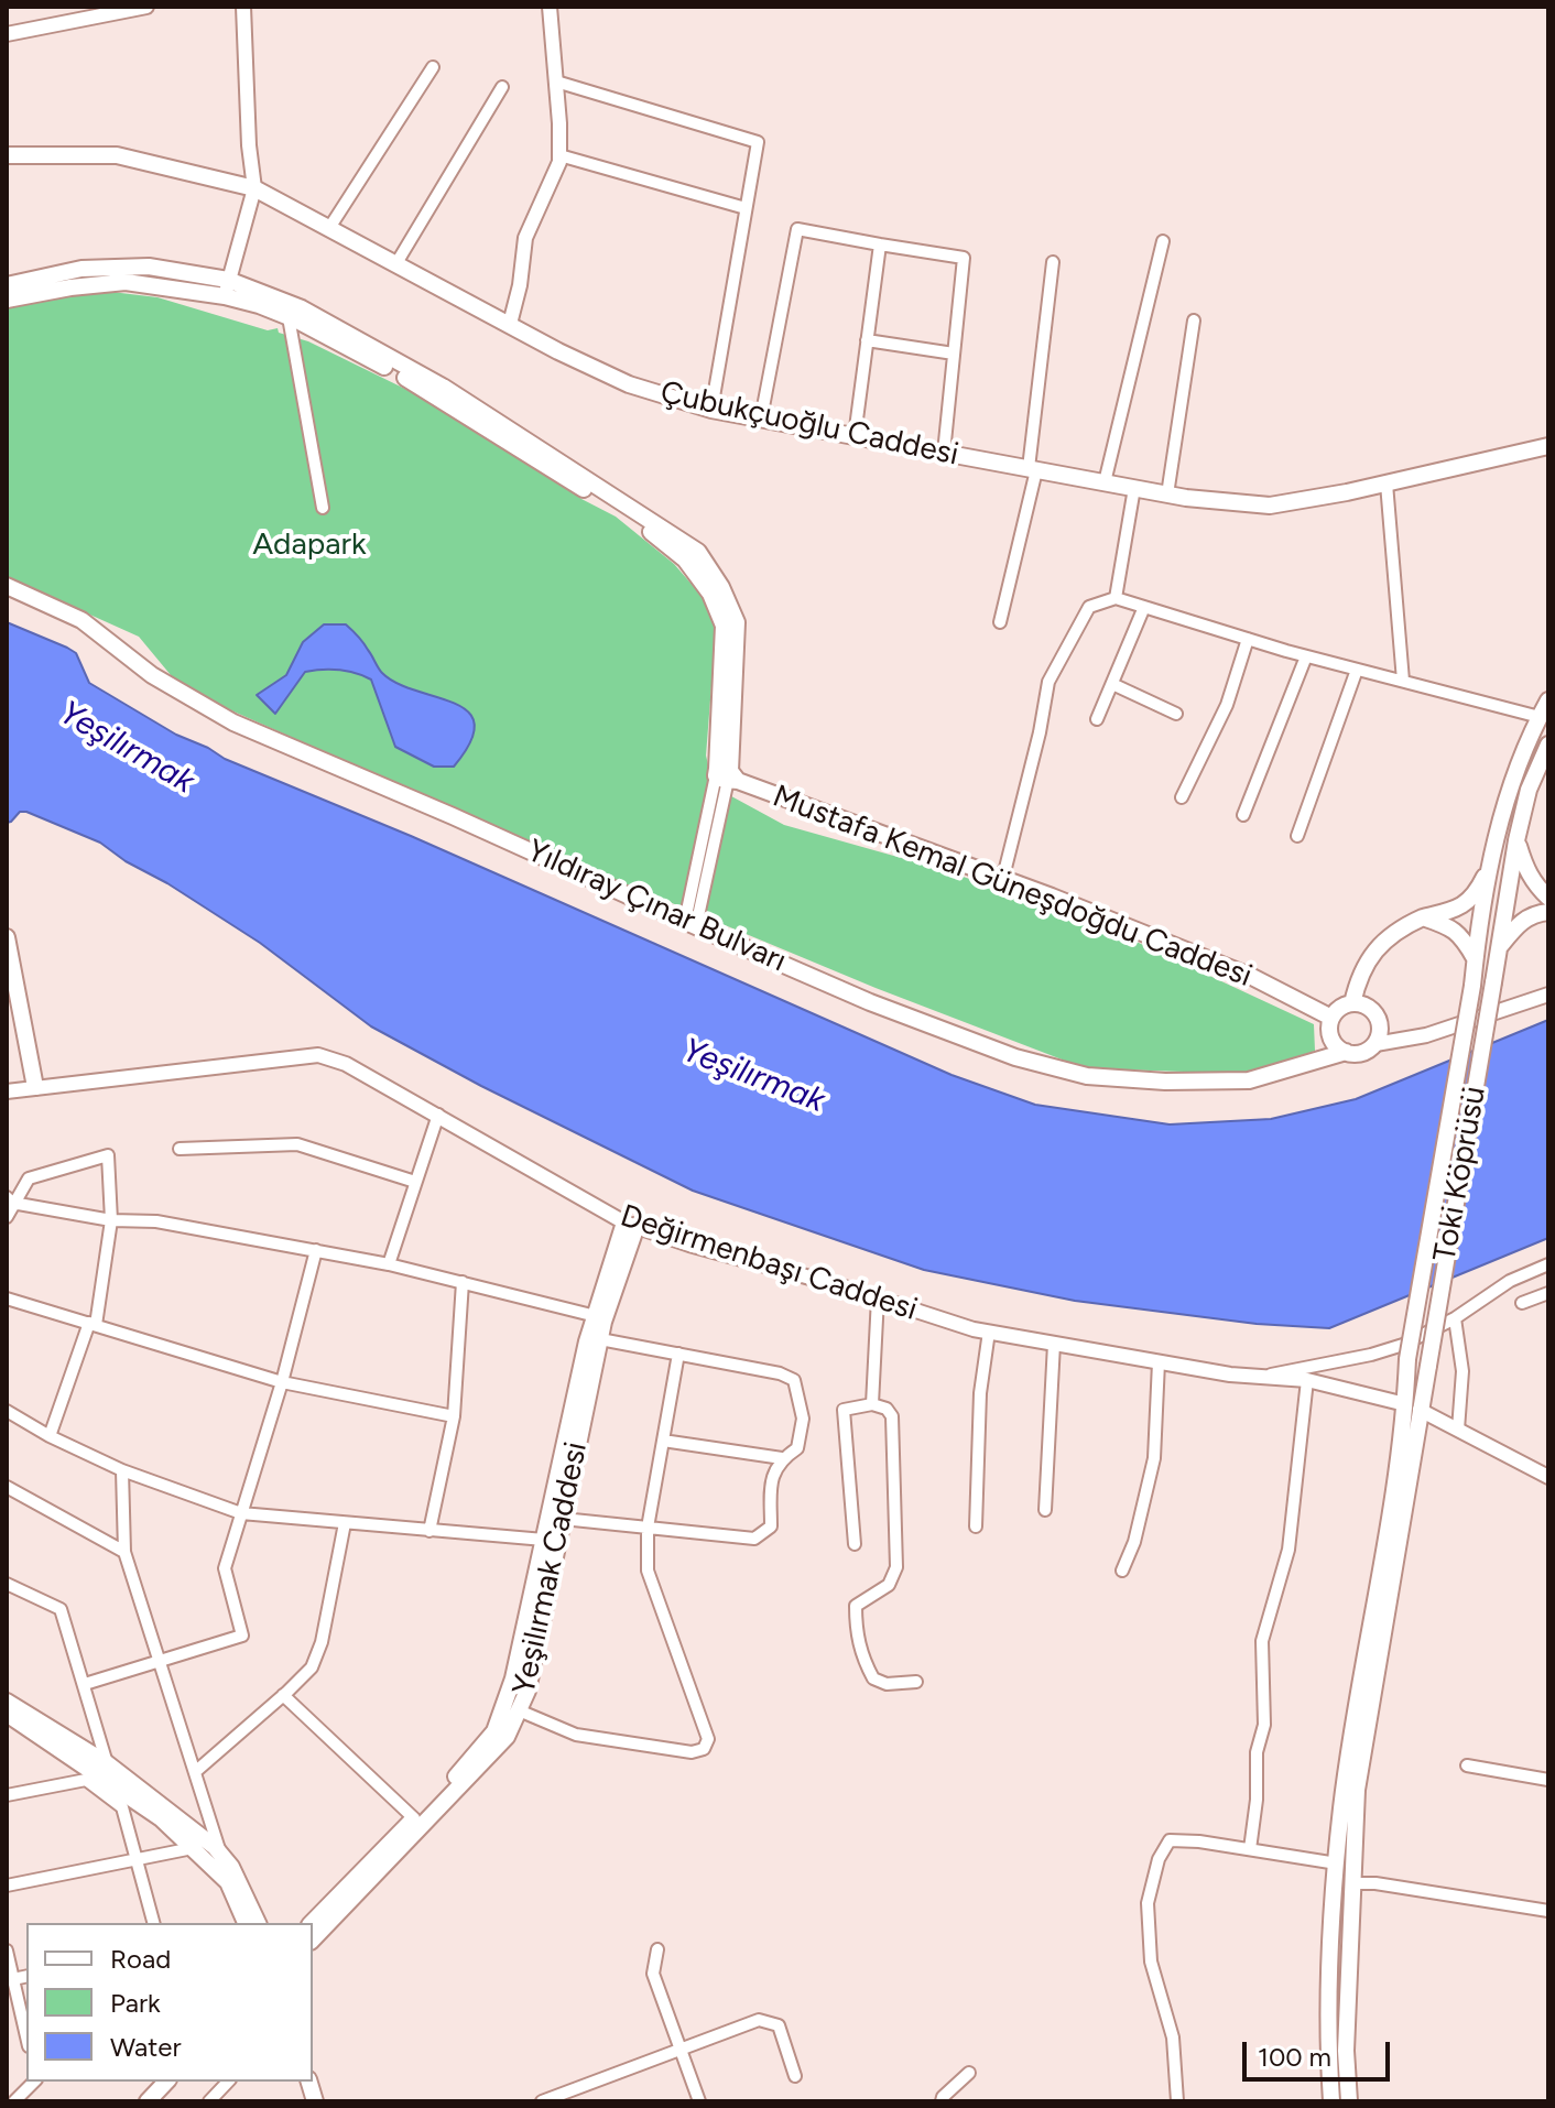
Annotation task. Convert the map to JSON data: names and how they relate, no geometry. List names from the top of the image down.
{
  "streets": {
    "main road": [
      "Çubukçuoğlu Caddesi",
      "Mustafa Kemal Güneşdoğdu Caddesi",
      "Yıldıray Çınar Bulvarı",
      "Toki Köprüsü",
      "Yeşilırmak Caddesi"
    ],
    "street": ["Değirmenbaşı Caddesi"]
  },
  "crossings": [
    ["Mustafa Kemal Güneşdoğdu Caddesi", "Yıldıray Çınar Bulvarı"],
    ["Toki Köprüsü", "Değirmenbaşı Caddesi"],
    ["Değirmenbaşı Caddesi", "Yeşilırmak Caddesi"]
  ],
  "water": ["Yeşilırmak"],
  "parks": ["Adapark"],
  "legend": ["Road", "Park", "Water"],
  "scale_bar": "100 m"
}
